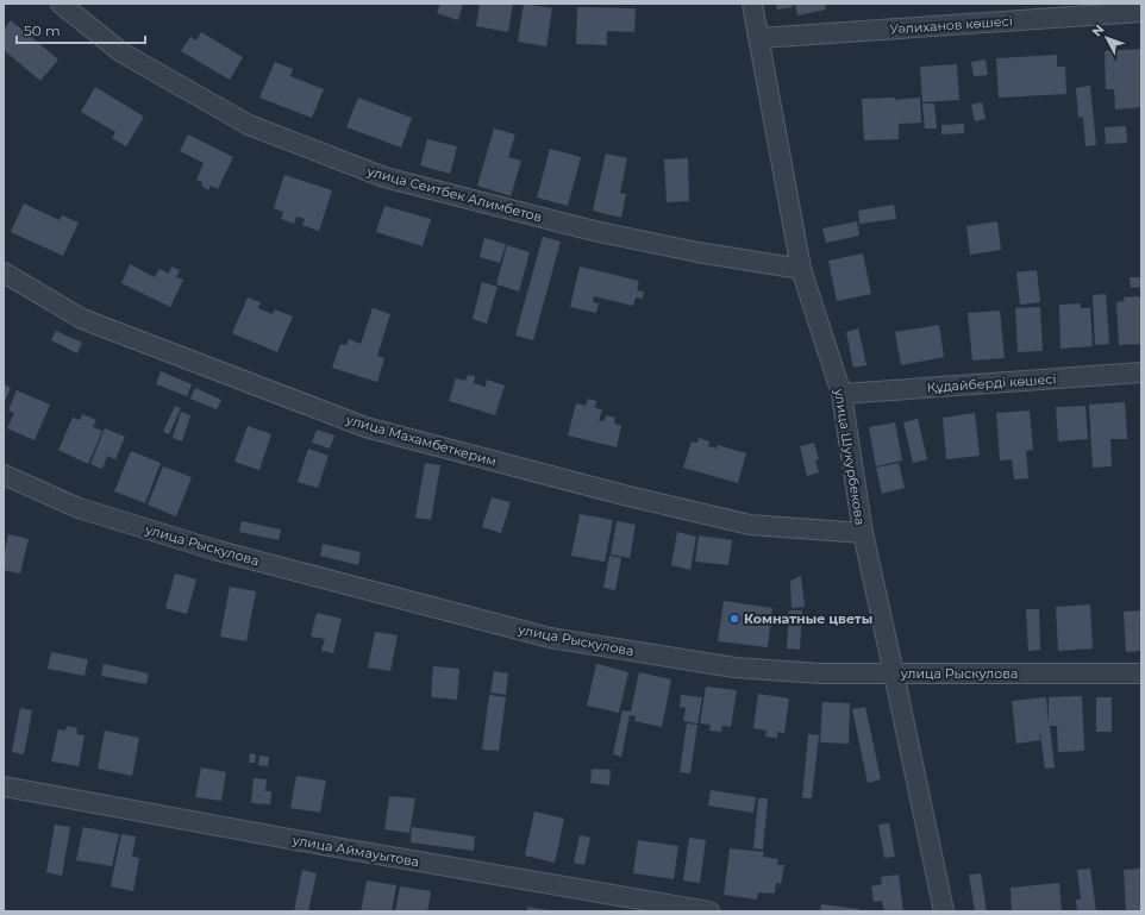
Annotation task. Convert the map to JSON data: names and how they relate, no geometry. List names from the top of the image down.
{
  "streets": {
    "street": [
      "Уәлиханов көшесі",
      "улица Сеитбек Алимбетов",
      "Құдайберді көшесі",
      "улица Махамбеткерим",
      "улица Шукурбекова",
      "улица Рыскулова",
      "улица Аймауытова"
    ]
  },
  "crossings": [
    ["Уәлиханов көшесі", "улица Шукурбекова"],
    ["улица Сеитбек Алимбетов", "улица Шукурбекова"],
    ["Құдайберді көшесі", "улица Шукурбекова"],
    ["улица Махамбеткерим", "улица Шукурбекова"],
    ["улица Шукурбекова", "улица Рыскулова"]
  ],
  "places": ["Комнатные цветы"],
  "scale_bar": "50 m",
  "north": "top left"
}
